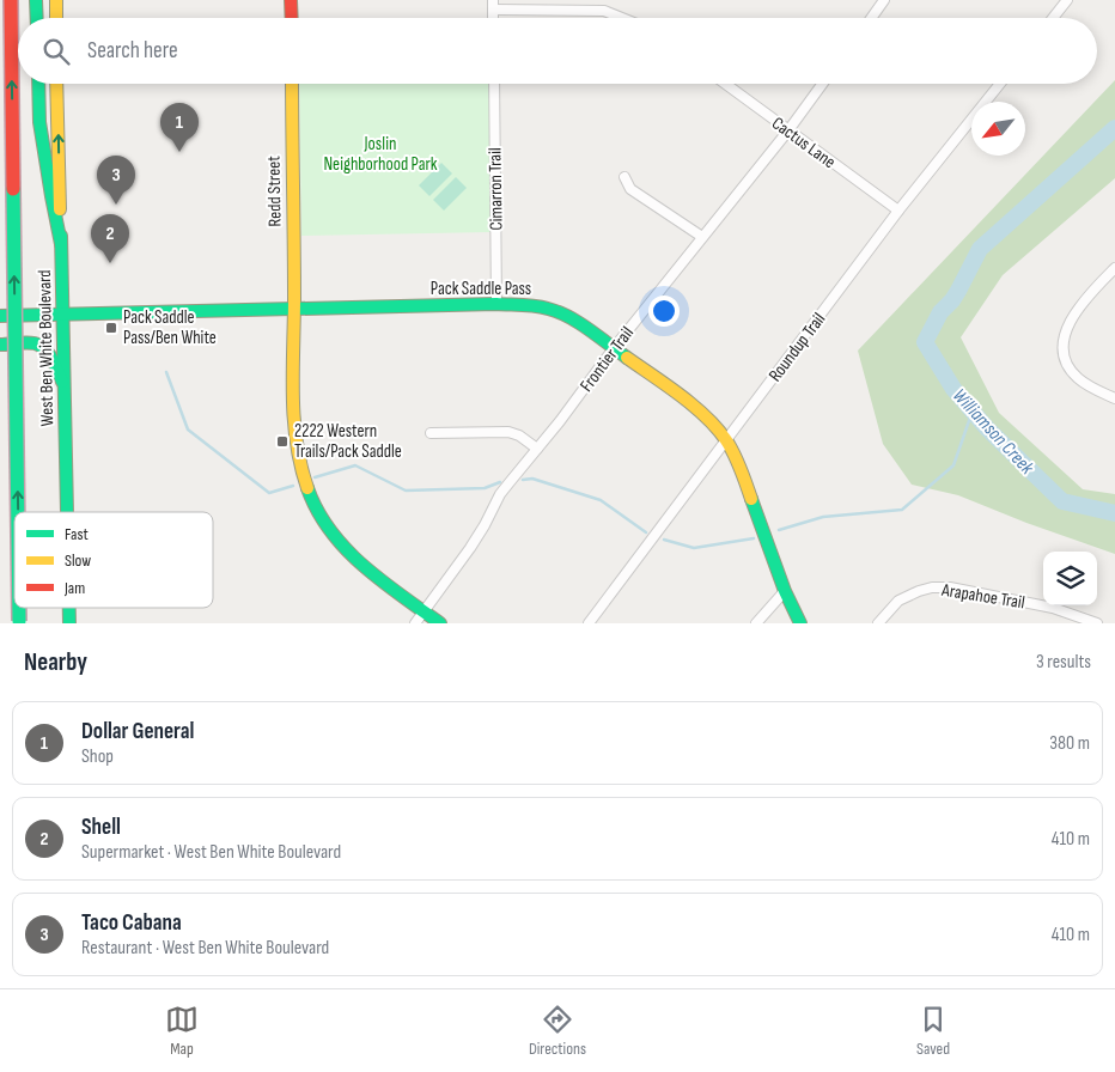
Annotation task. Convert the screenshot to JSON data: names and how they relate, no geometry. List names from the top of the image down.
{
  "streets": {
    "main road": ["Redd Street", "Pack Saddle Pass", "West Ben White Boulevard"],
    "street": [
      "Cactus Lane",
      "Cimarron Trail",
      "Roundup Trail",
      "Frontier Trail",
      "Arapahoe Trail"
    ]
  },
  "crossings": [
    ["Cactus Lane", "Roundup Trail"],
    ["Cactus Lane", "Frontier Trail"],
    ["Cimarron Trail", "Pack Saddle Pass"],
    ["Redd Street", "Pack Saddle Pass"],
    ["Redd Street", "Frontier Trail"],
    ["Pack Saddle Pass", "Roundup Trail"],
    ["Pack Saddle Pass", "West Ben White Boulevard"],
    ["Pack Saddle Pass", "Frontier Trail"]
  ],
  "water": ["Williamson Creek"],
  "parks": ["Joslin Neighborhood Park"],
  "places": {
    "transit": ["Pack Saddle Pass/Ben White", "2222 Western Trails/Pack Saddle"]
  },
  "legend": ["Fast", "Slow", "Jam"],
  "north": "bottom left",
  "page": {
    "search": "Search here",
    "pins": ["1", "3", "2"],
    "heading": ["Nearby", "3 results"],
    "list": [
      {
        "mark": "1",
        "name": "Dollar General",
        "note": "Shop",
        "value": "380 m"
      },
      {
        "mark": "2",
        "name": "Shell",
        "note": "Supermarket · West Ben White Boulevard",
        "value": "410 m"
      },
      {
        "mark": "3",
        "name": "Taco Cabana",
        "note": "Restaurant · West Ben White Boulevard",
        "value": "410 m"
      }
    ],
    "nav": ["Map", "Directions", "Saved"]
  }
}
